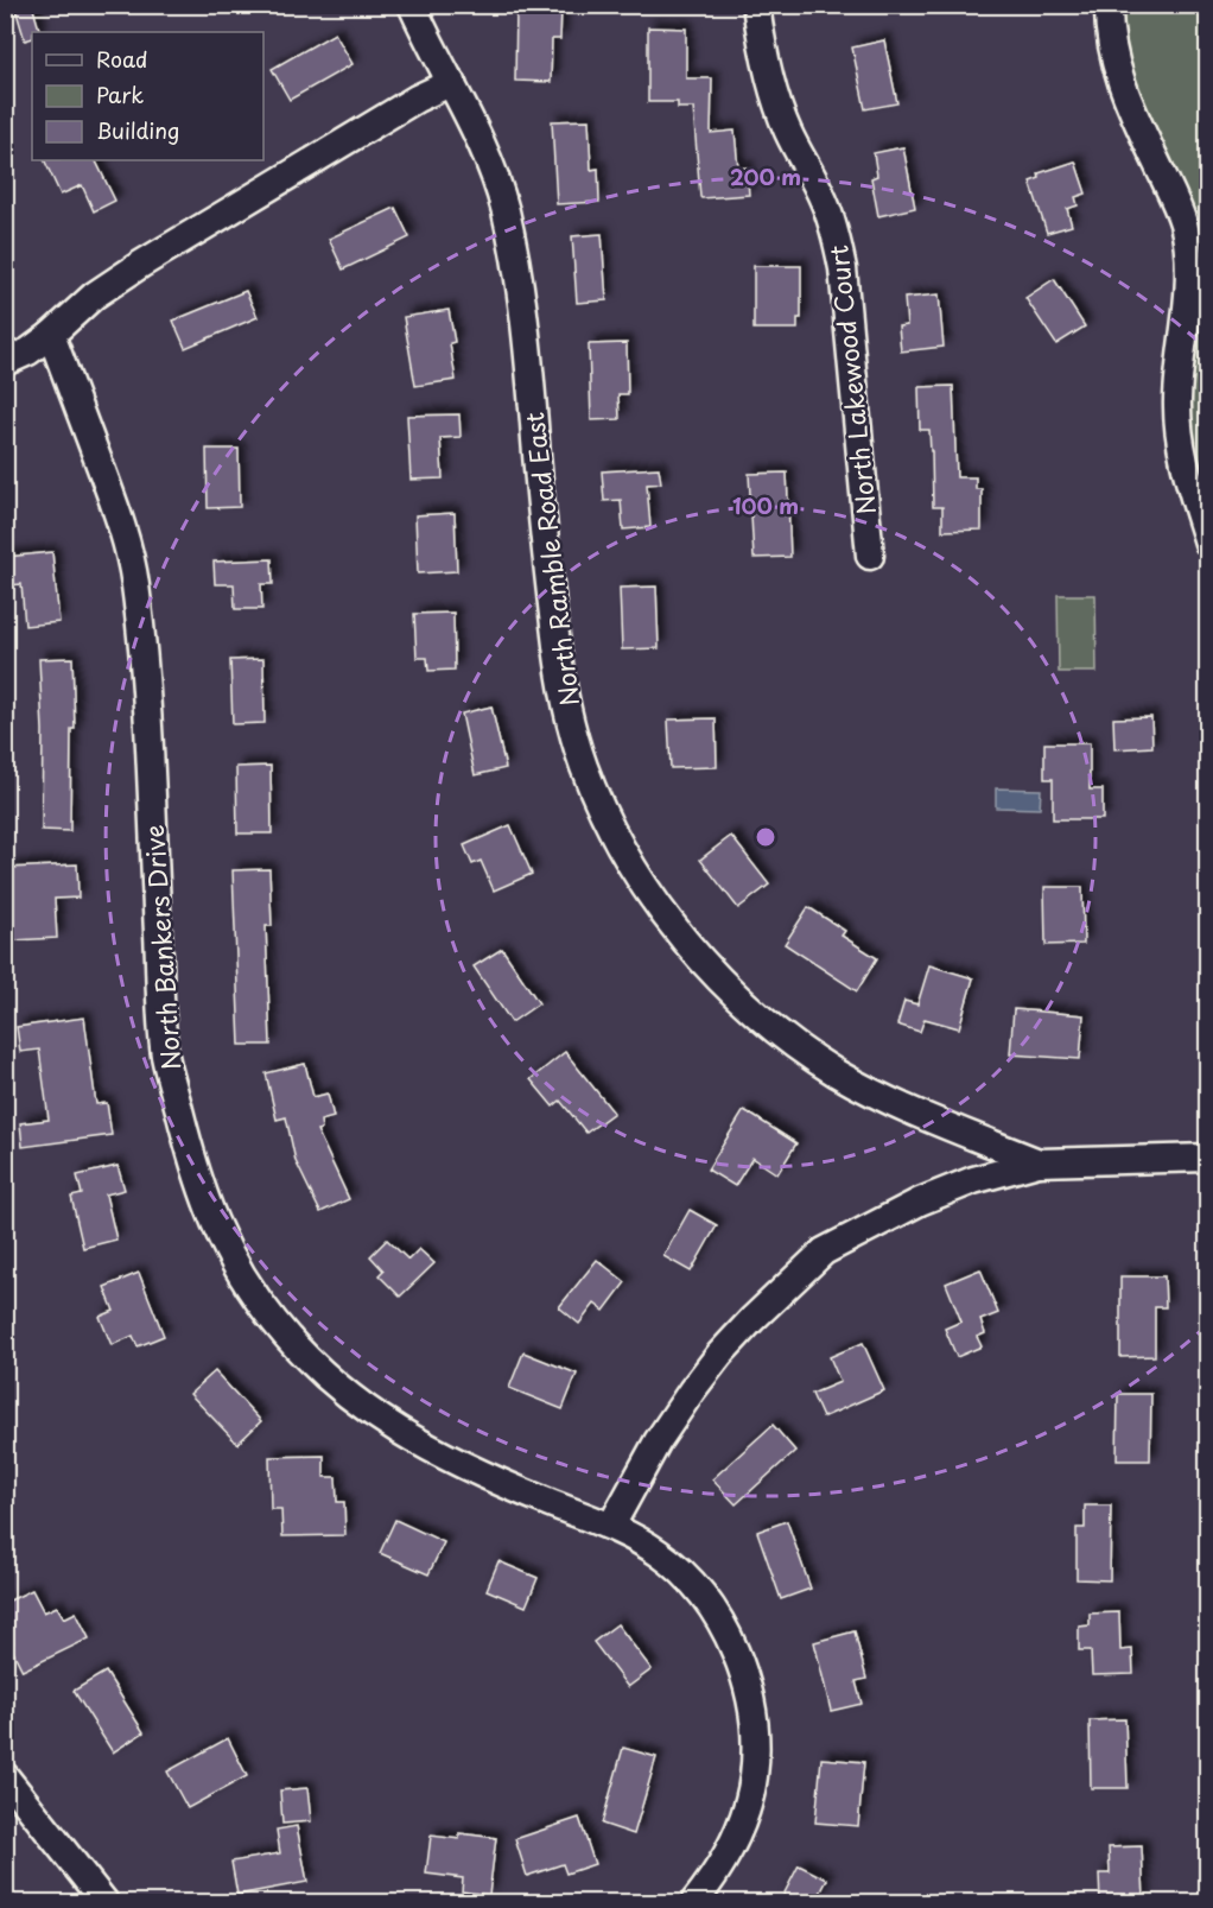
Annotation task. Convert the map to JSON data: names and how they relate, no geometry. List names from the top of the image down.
{
  "streets": {
    "street": ["North Lakewood Court", "North Ramble Road East", "North Bankers Drive"]
  },
  "legend": ["Road", "Park", "Building"],
  "rings": ["200 m", "100 m"]
}
